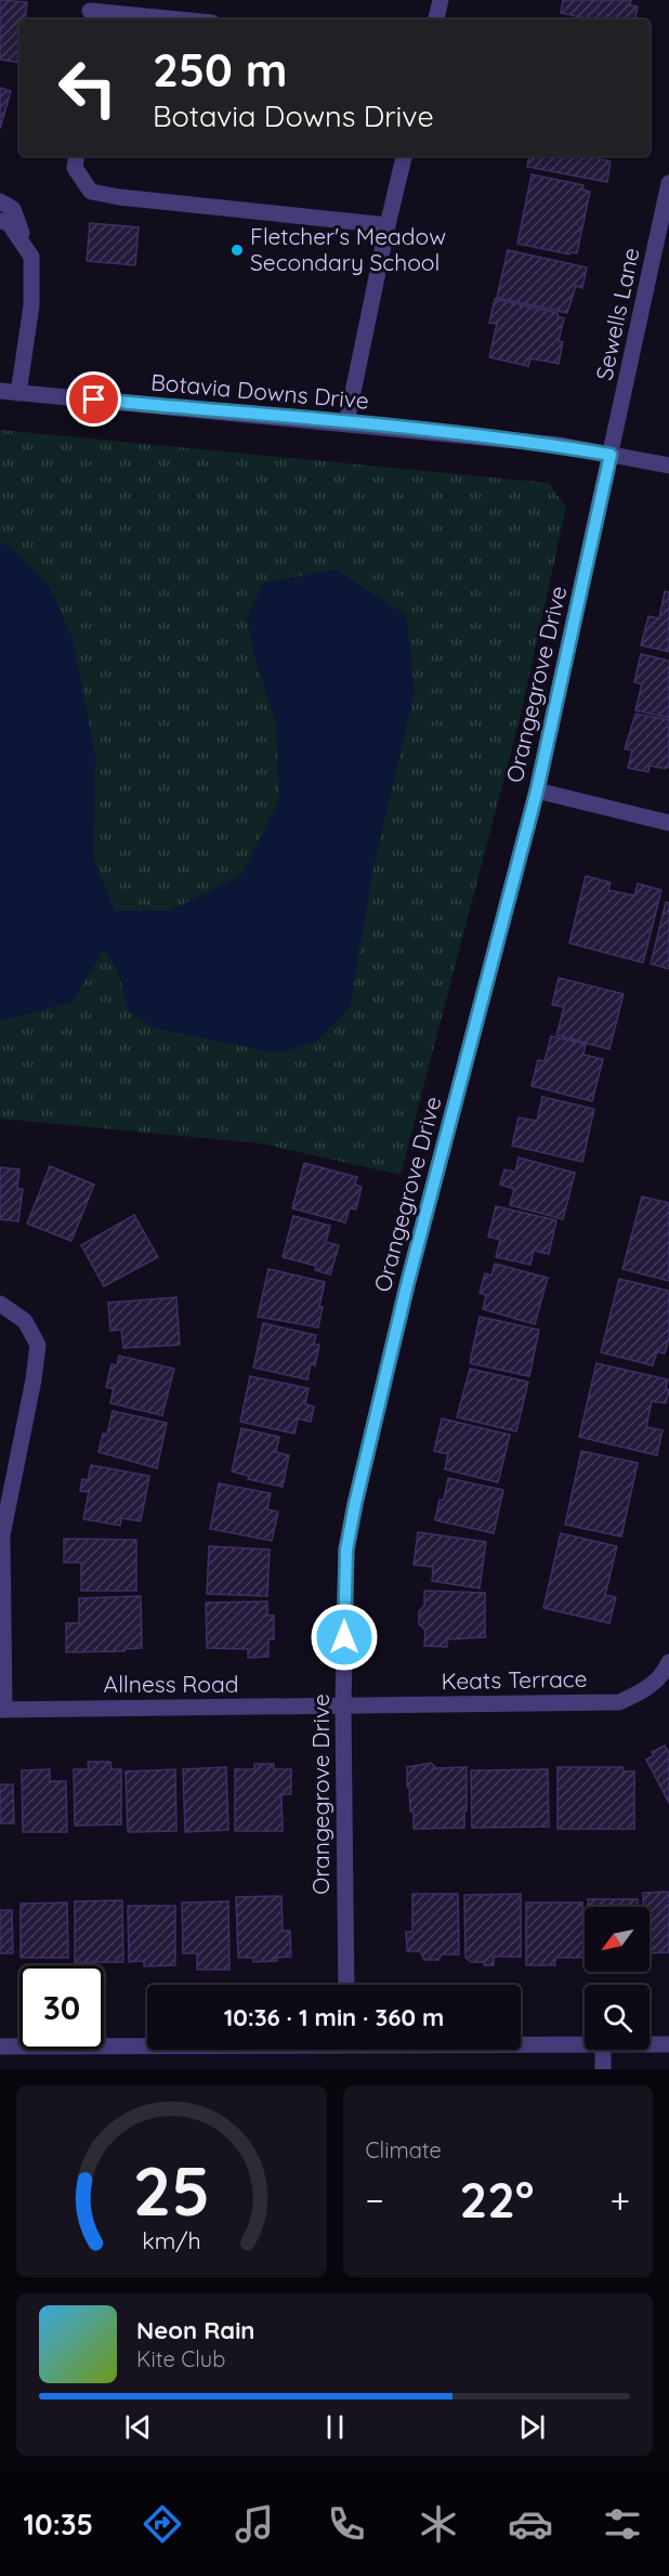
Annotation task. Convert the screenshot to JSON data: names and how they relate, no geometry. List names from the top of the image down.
{
  "streets": {
    "street": [
      "Sewells Lane",
      "Botavia Downs Drive",
      "Orangegrove Drive",
      "Keats Terrace",
      "Allness Road"
    ]
  },
  "crossings": [
    ["Sewells Lane", "Botavia Downs Drive"],
    ["Sewells Lane", "Orangegrove Drive"],
    ["Botavia Downs Drive", "Orangegrove Drive"],
    ["Orangegrove Drive", "Keats Terrace"],
    ["Orangegrove Drive", "Allness Road"],
    ["Keats Terrace", "Allness Road"]
  ],
  "places": ["Fletcher's Meadow Secondary School"],
  "north": "bottom left",
  "page": {
    "turn": ["250 m", "Botavia Downs Drive"],
    "limit": "30",
    "trip": "10:36 · 1 min · 360 m",
    "tile": "Climate",
    "heat": ["−", "22°", "+"],
    "song": ["Neon Rain", "Kite Club"],
    "tabs": "10:35",
    "gauge": ["25", "km/h"]
  }
}
